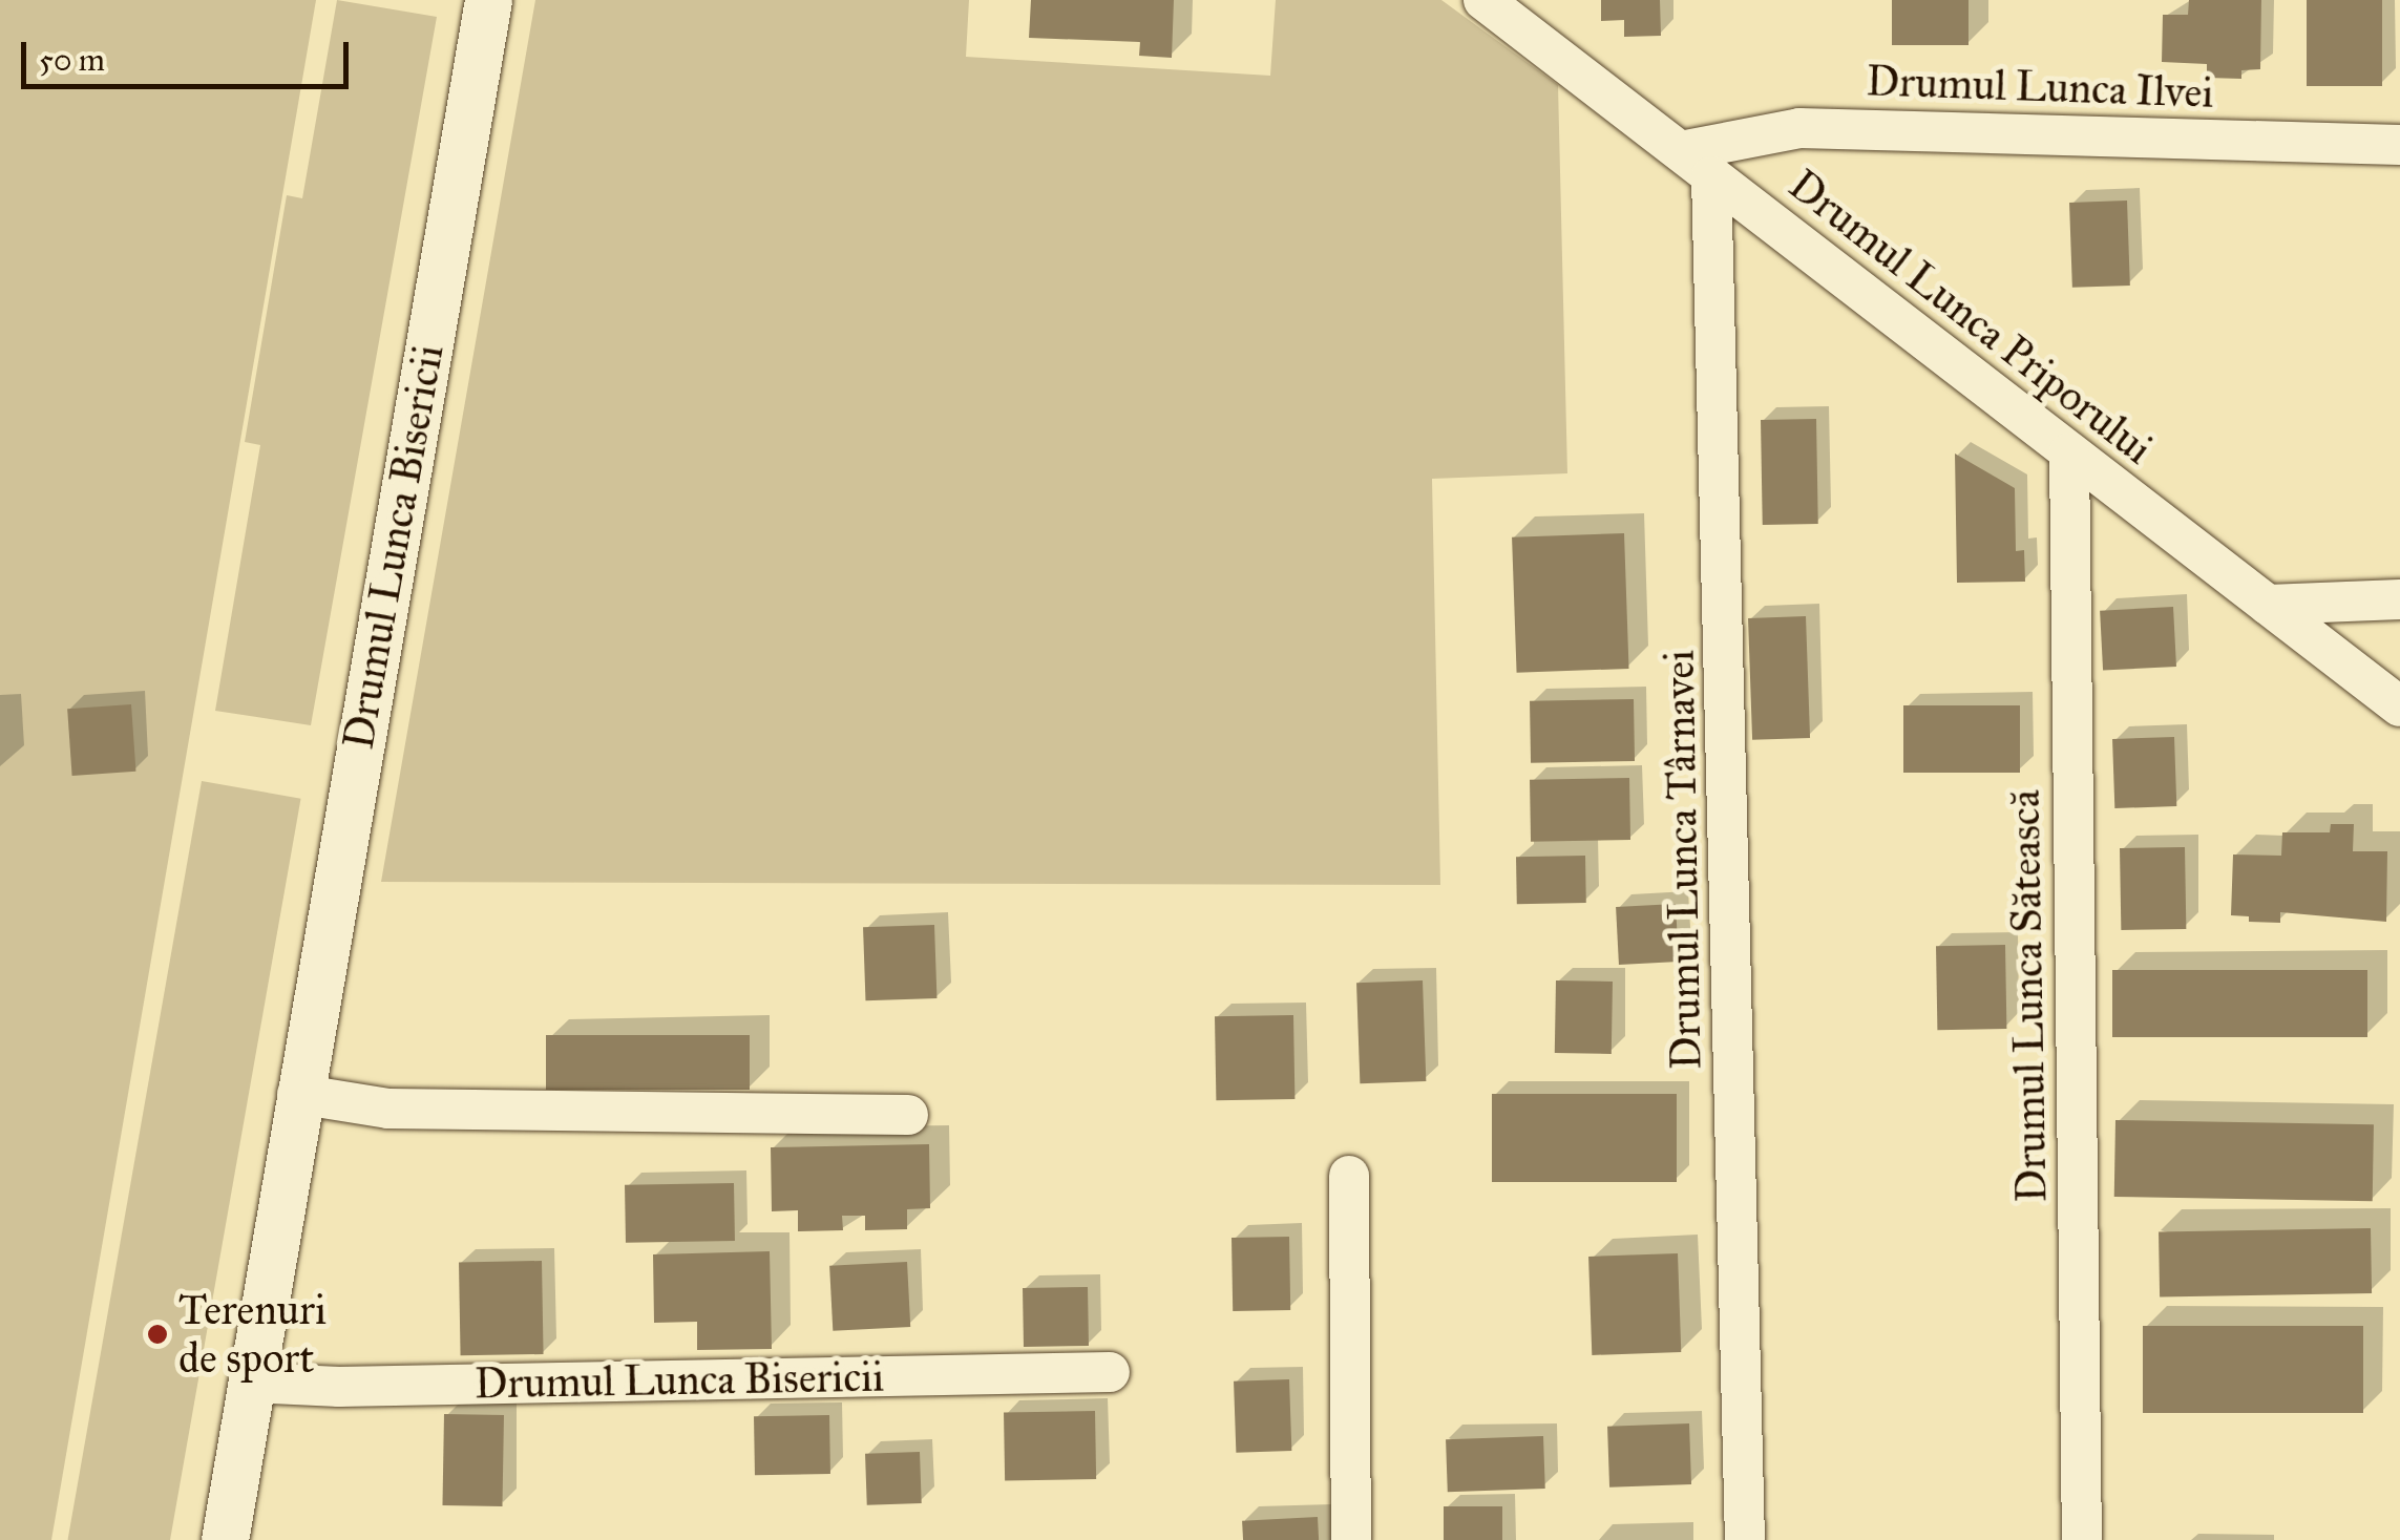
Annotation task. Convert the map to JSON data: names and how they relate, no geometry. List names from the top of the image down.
{
  "streets": {
    "street": [
      "Drumul Lunca Ilvei",
      "Drumul Lunca Priporului",
      "Drumul Lunca Bisericii",
      "Drumul Lunca Târnavei",
      "Drumul Lunca Sătească"
    ]
  },
  "crossings": [
    ["Drumul Lunca Ilvei", "Drumul Lunca Priporului"],
    ["Drumul Lunca Priporului", "Drumul Lunca Târnavei"],
    ["Drumul Lunca Priporului", "Drumul Lunca Sătească"]
  ],
  "places": ["Terenuri de sport"],
  "scale_bar": "50 m"
}
